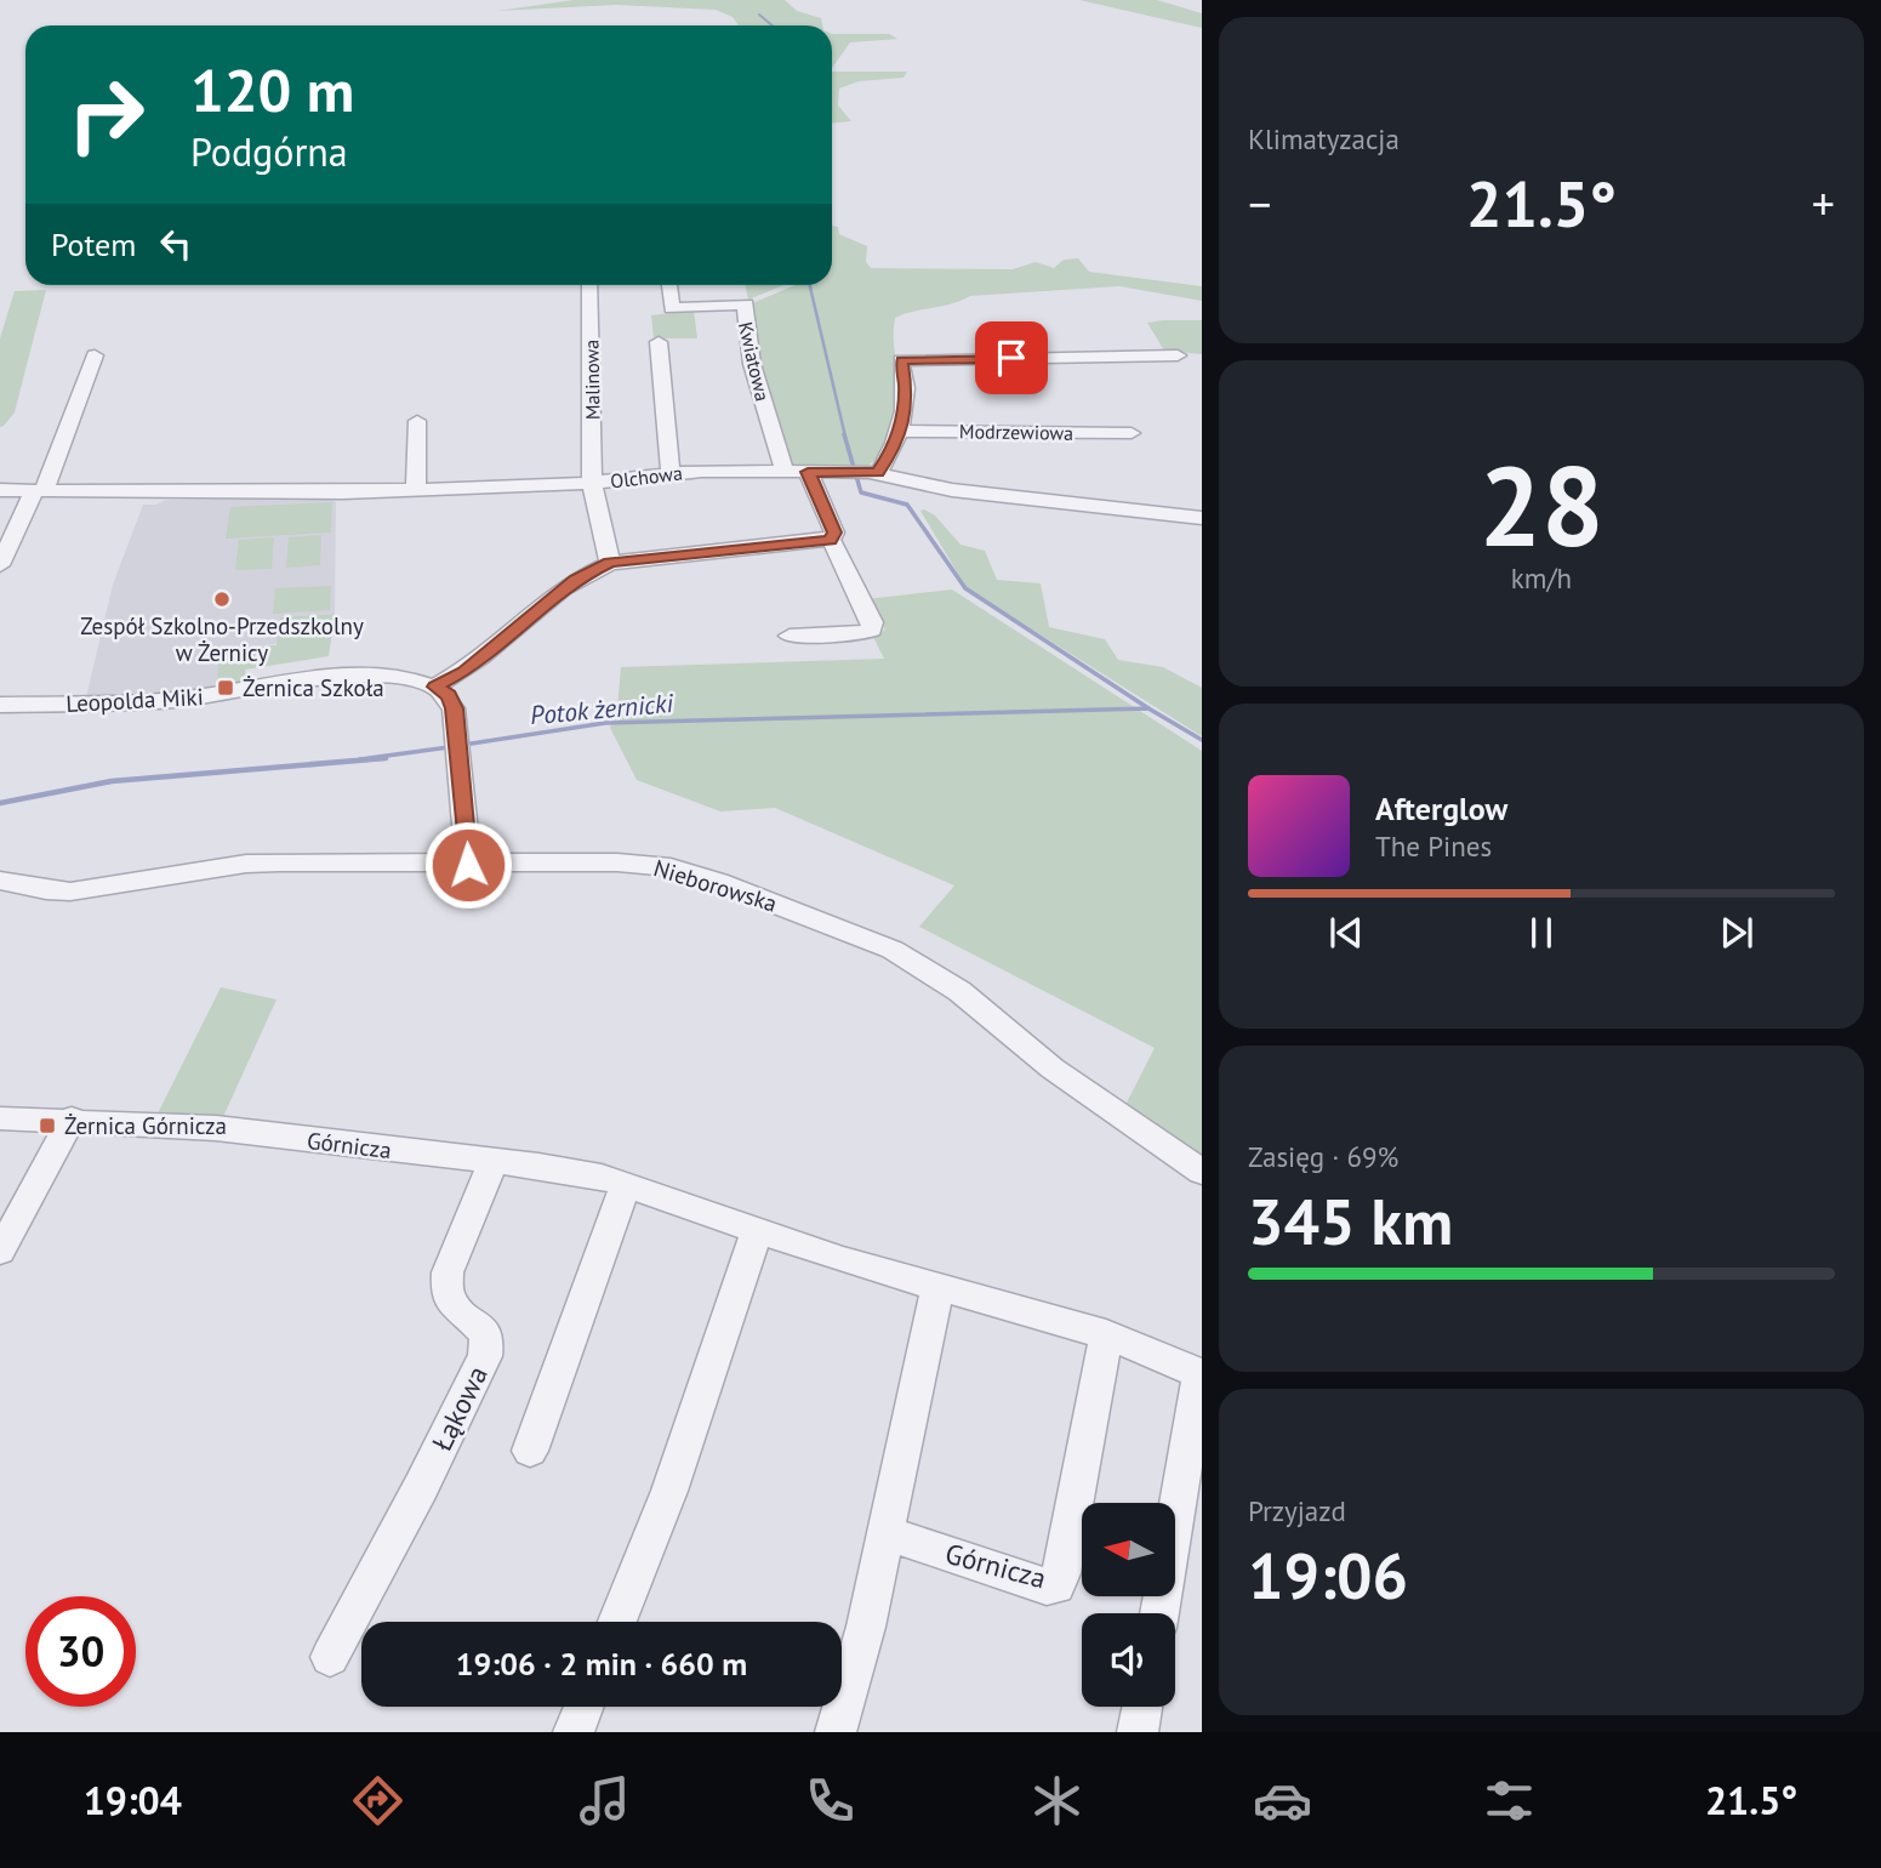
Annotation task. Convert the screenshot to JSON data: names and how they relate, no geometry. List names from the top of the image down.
{
  "streets": {
    "street": [
      "Kwiatowa",
      "Malinowa",
      "Modrzewiowa",
      "Olchowa",
      "Leopolda Miki",
      "Nieborowska",
      "Górnicza",
      "Łąkowa"
    ]
  },
  "crossings": [
    ["Kwiatowa", "Olchowa"],
    ["Malinowa", "Olchowa"],
    ["Górnicza", "Łąkowa"]
  ],
  "water": ["Potok żernicki"],
  "places": {
    "other": ["Zespół Szkolno-Przedszkolny w Żernicy"],
    "transit": ["Żernica Szkoła", "Żernica Górnicza"]
  },
  "north": "left",
  "page": {
    "tile": [
      "Klimatyzacja",
      ["28", "km/h"],
      ["Zasięg · 69%", "345 km"],
      ["Przyjazd", "19:06"]
    ],
    "turn": ["120 m", "Podgórna"],
    "heat": ["−", "21.5°", "+"],
    "then": "Potem",
    "song": ["Afterglow", "The Pines"],
    "limit": "30",
    "trip": "19:06 · 2 min · 660 m",
    "tabs": ["19:04", "21.5°"]
  }
}
